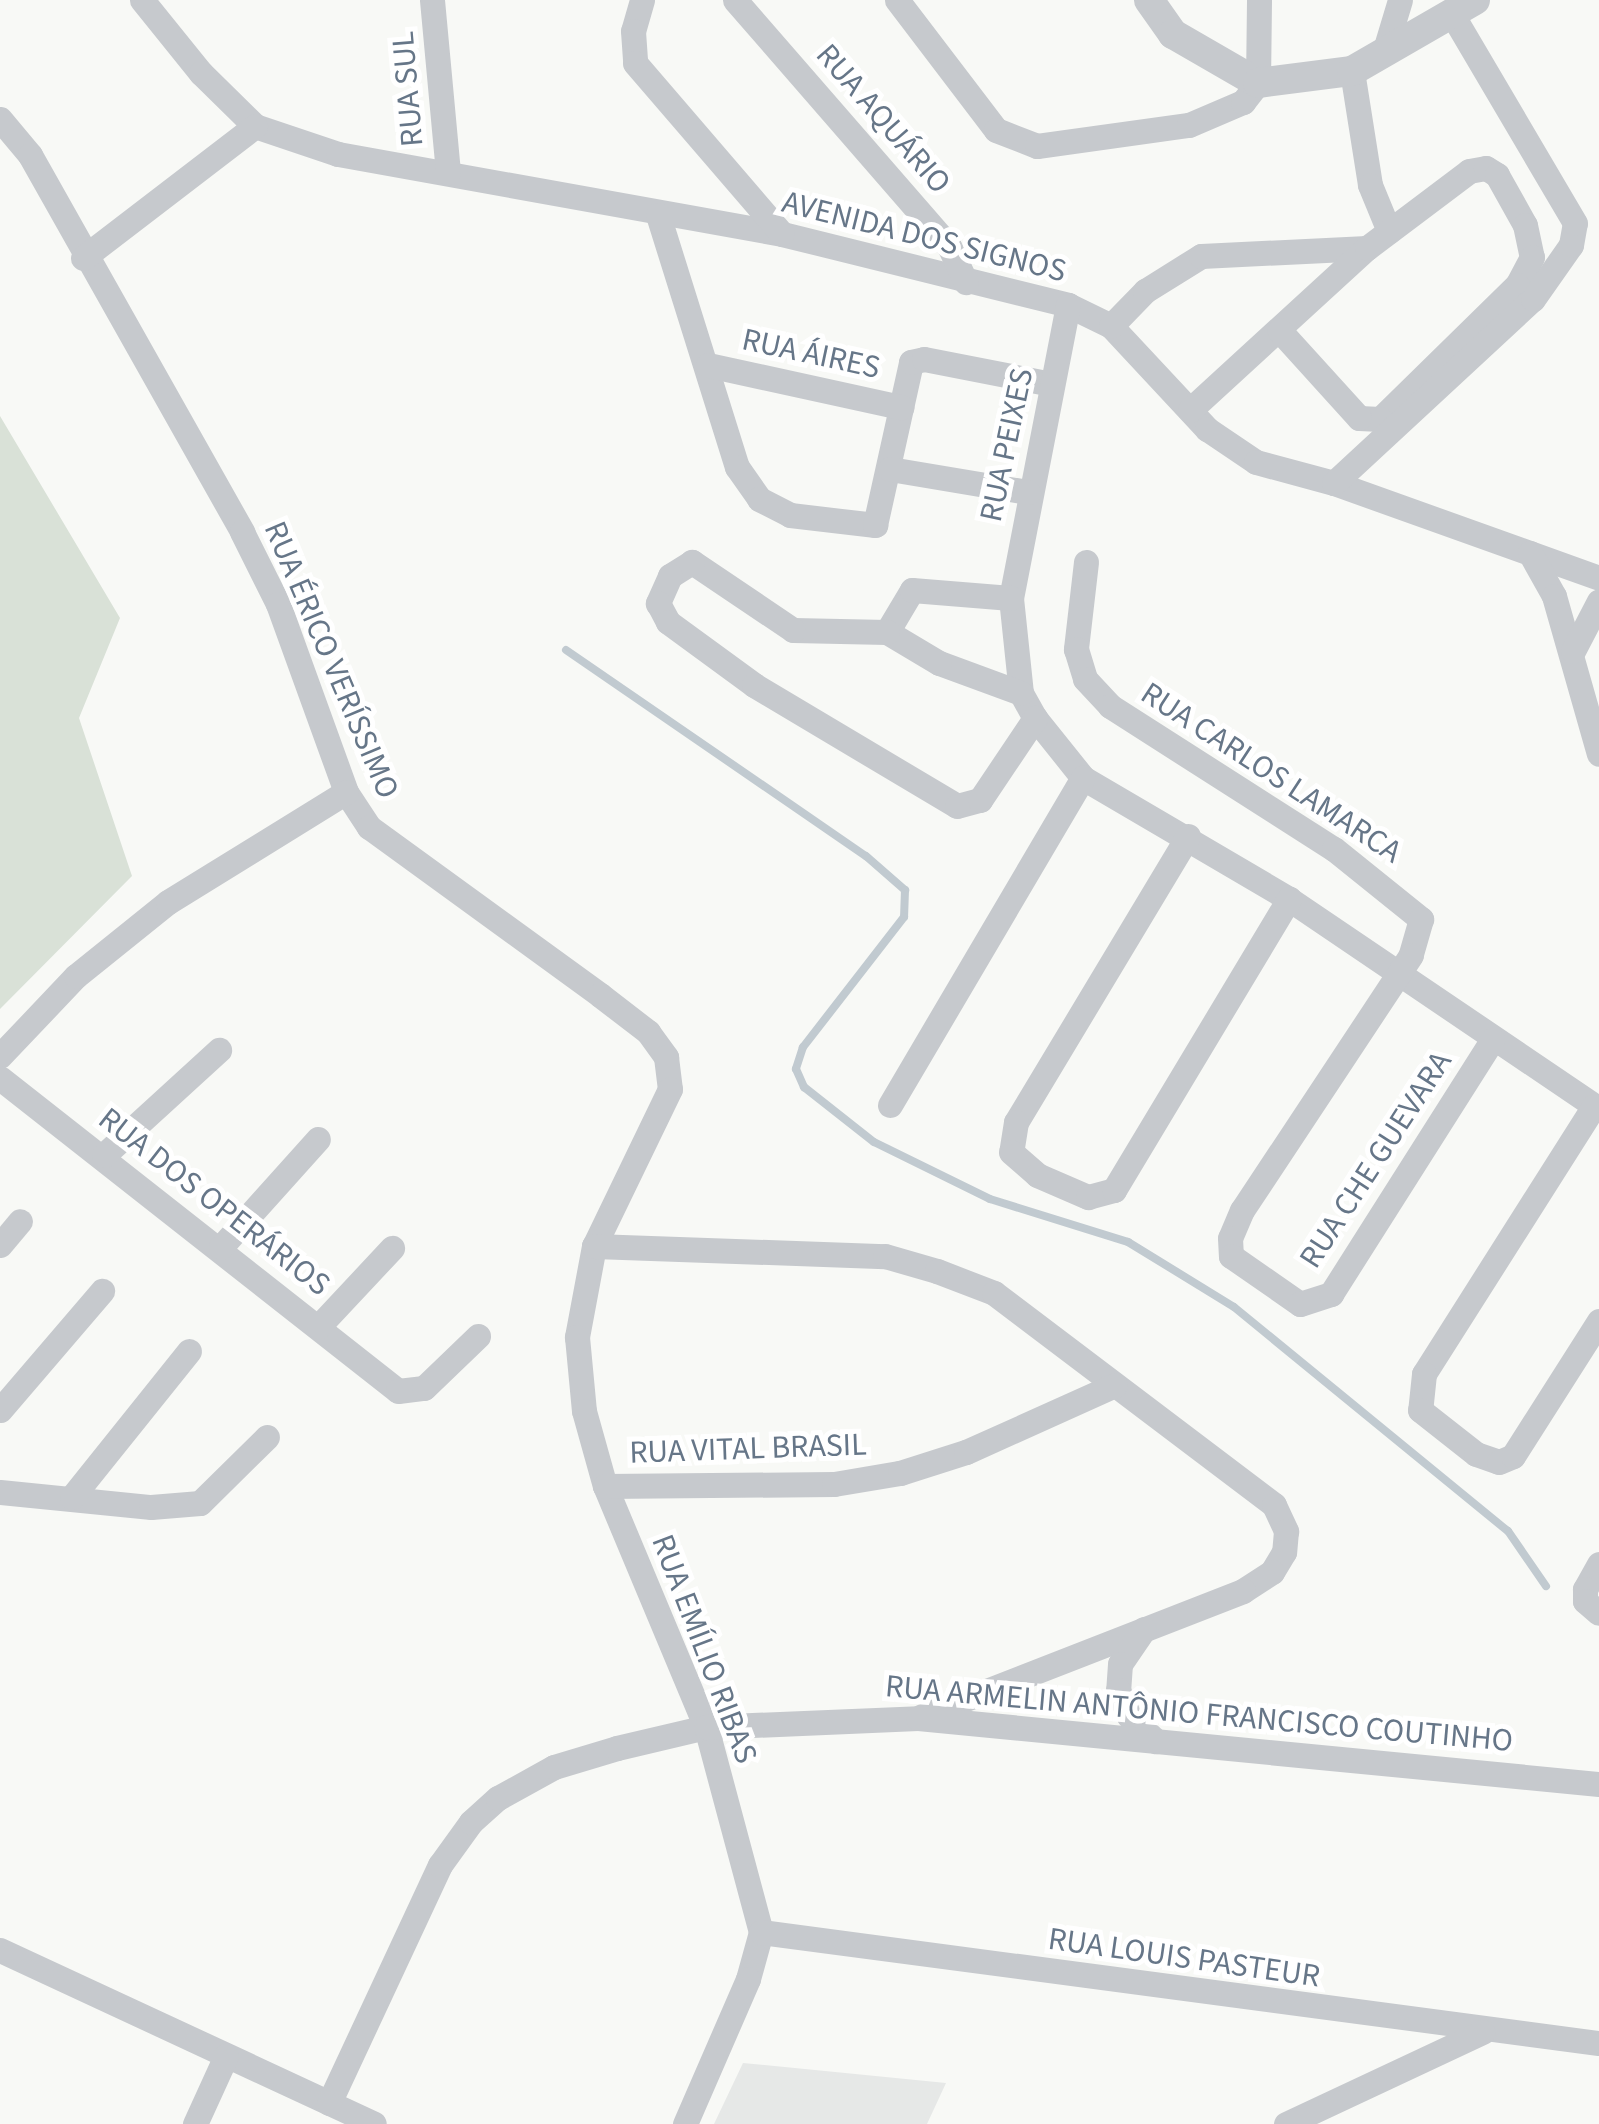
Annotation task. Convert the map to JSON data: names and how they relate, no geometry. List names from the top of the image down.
{
  "streets": {
    "street": [
      "RUA SUL",
      "RUA AQUÁRIO",
      "AVENIDA DOS SIGNOS",
      "RUA ÁIRES",
      "RUA PEIXES",
      "RUA ÉRICO VERÍSSIMO",
      "RUA CARLOS LAMARCA",
      "RUA CHE GUEVARA",
      "RUA DOS OPERÁRIOS",
      "RUA VITAL BRASIL",
      "RUA EMÍLIO RIBAS",
      "RUA ARMELIN ANTÔNIO FRANCISCO COUTINHO",
      "RUA LOUIS PASTEUR"
    ]
  },
  "crossings": [
    ["RUA SUL", "AVENIDA DOS SIGNOS"],
    ["RUA AQUÁRIO", "AVENIDA DOS SIGNOS"],
    ["AVENIDA DOS SIGNOS", "RUA PEIXES"],
    ["RUA ÉRICO VERÍSSIMO", "RUA EMÍLIO RIBAS"],
    ["RUA CARLOS LAMARCA", "RUA CHE GUEVARA"],
    ["RUA VITAL BRASIL", "RUA EMÍLIO RIBAS"],
    ["RUA EMÍLIO RIBAS", "RUA ARMELIN ANTÔNIO FRANCISCO COUTINHO"],
    ["RUA EMÍLIO RIBAS", "RUA LOUIS PASTEUR"]
  ]
}
